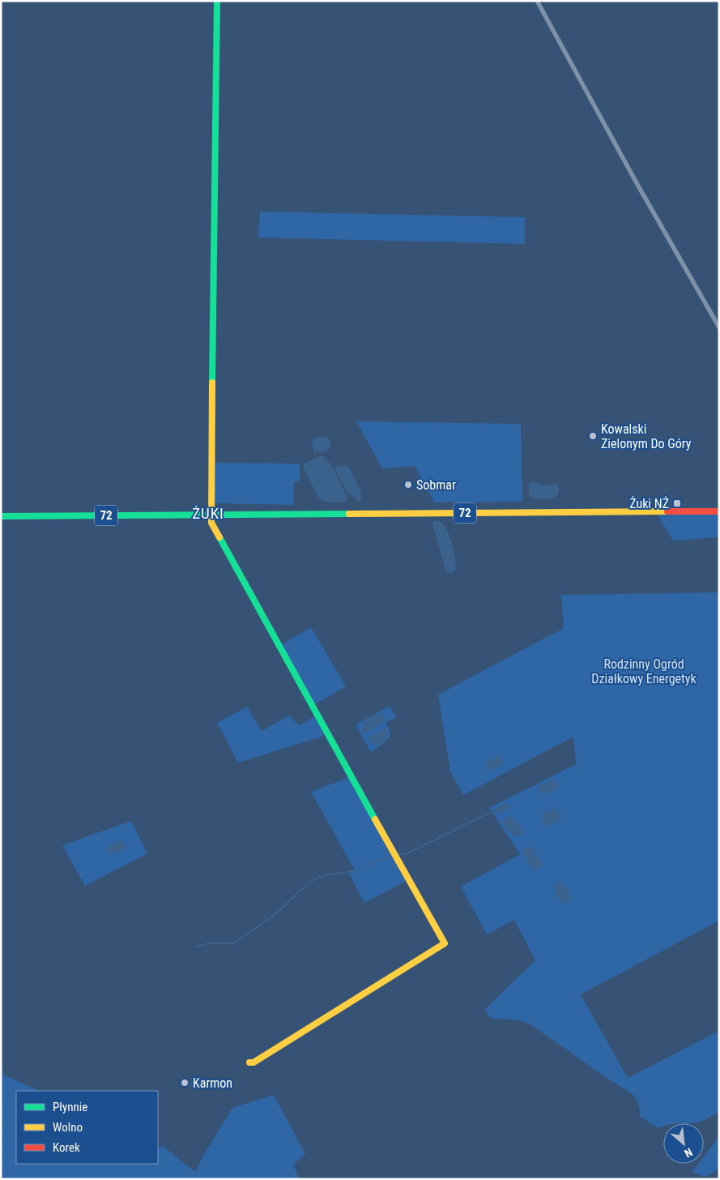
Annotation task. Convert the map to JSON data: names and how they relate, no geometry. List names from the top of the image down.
{
  "streets": {
    "street": ["72"]
  },
  "districts": ["ŻUKI"],
  "parks": ["Rodzinny Ogród Działkowy Energetyk"],
  "places": {
    "other": ["Kowalski Zielonym Do Góry", "Sobmar", "Karmon"],
    "transit": ["Żuki NŻ"]
  },
  "legend": ["Płynnie", "Wolno", "Korek"],
  "north": "bottom right"
}
